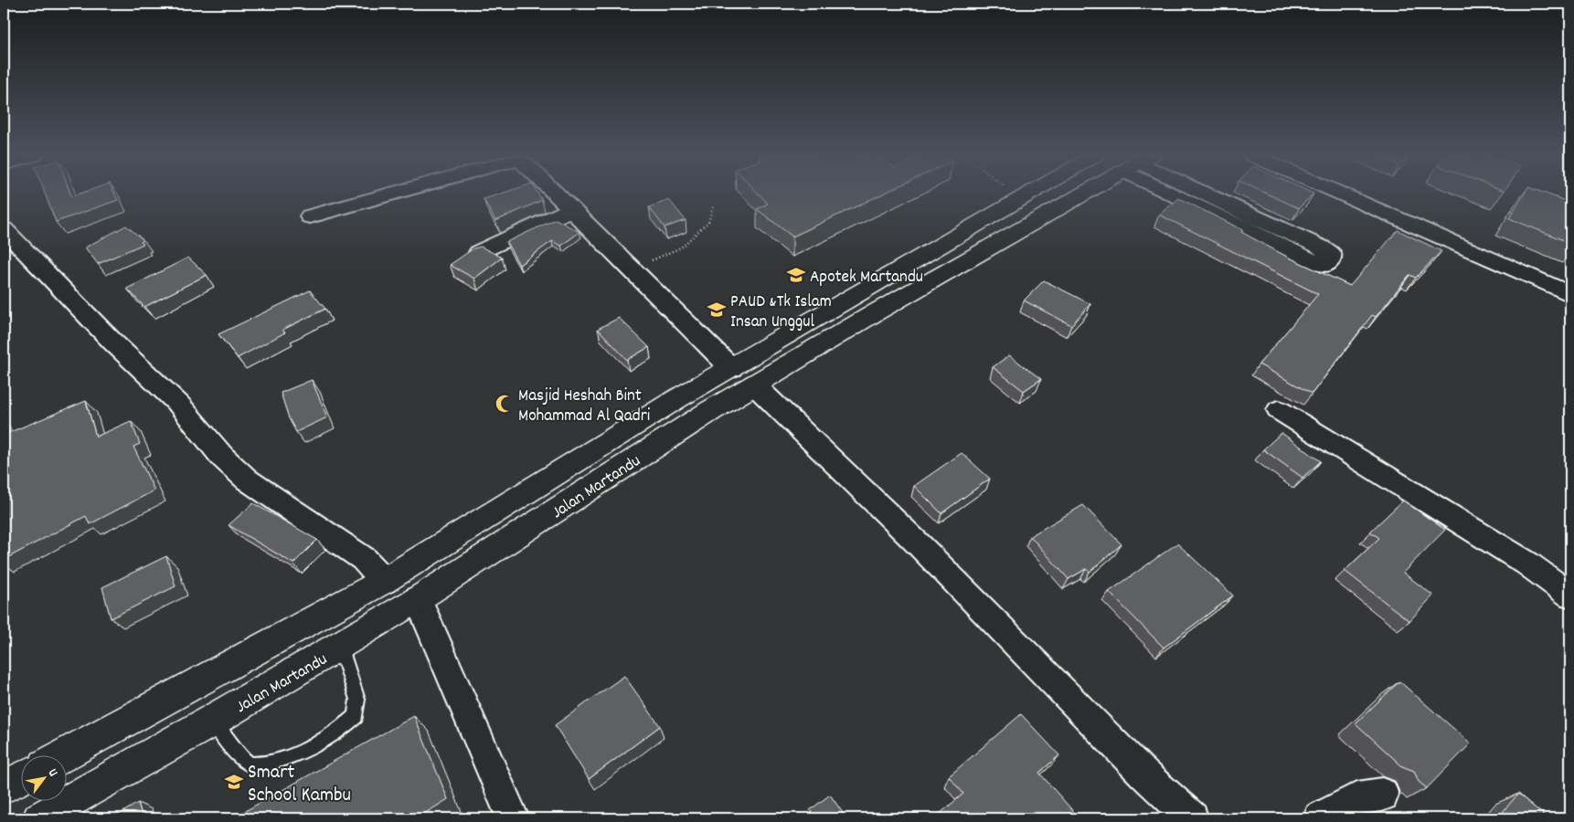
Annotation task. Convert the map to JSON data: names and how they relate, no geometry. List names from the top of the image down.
{
  "streets": {
    "highway": ["Jalan Martandu"]
  },
  "places": {
    "school or university": ["Apotek Martandu", "PAUD &Tk Islam Insan Unggul", "Smart School Kambu"],
    "mosque": ["Masjid Heshah Bint Mohammad Al Qadri"]
  },
  "north": "top right"
}
